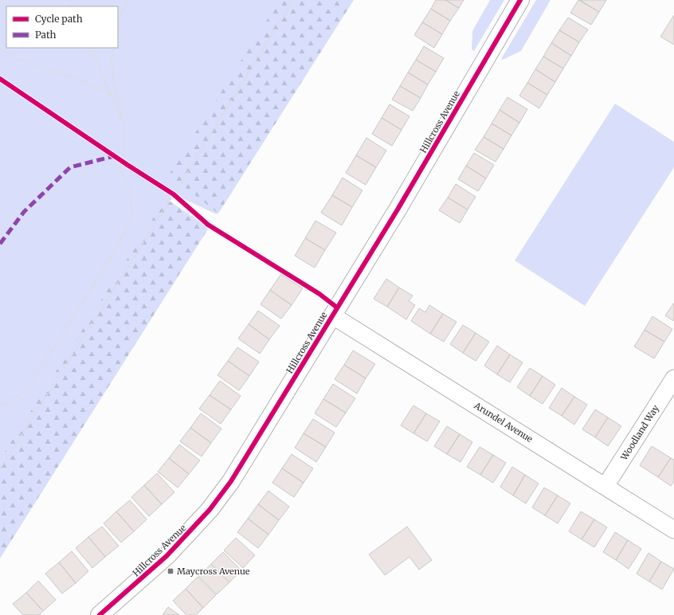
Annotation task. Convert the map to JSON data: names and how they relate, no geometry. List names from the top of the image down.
{
  "streets": {
    "street": ["Hillcross Avenue", "Arundel Avenue", "Woodland Way"]
  },
  "crossings": [
    ["Hillcross Avenue", "Arundel Avenue"],
    ["Arundel Avenue", "Woodland Way"]
  ],
  "places": {
    "transit": ["Maycross Avenue"]
  },
  "legend": ["Cycle path", "Path"]
}
